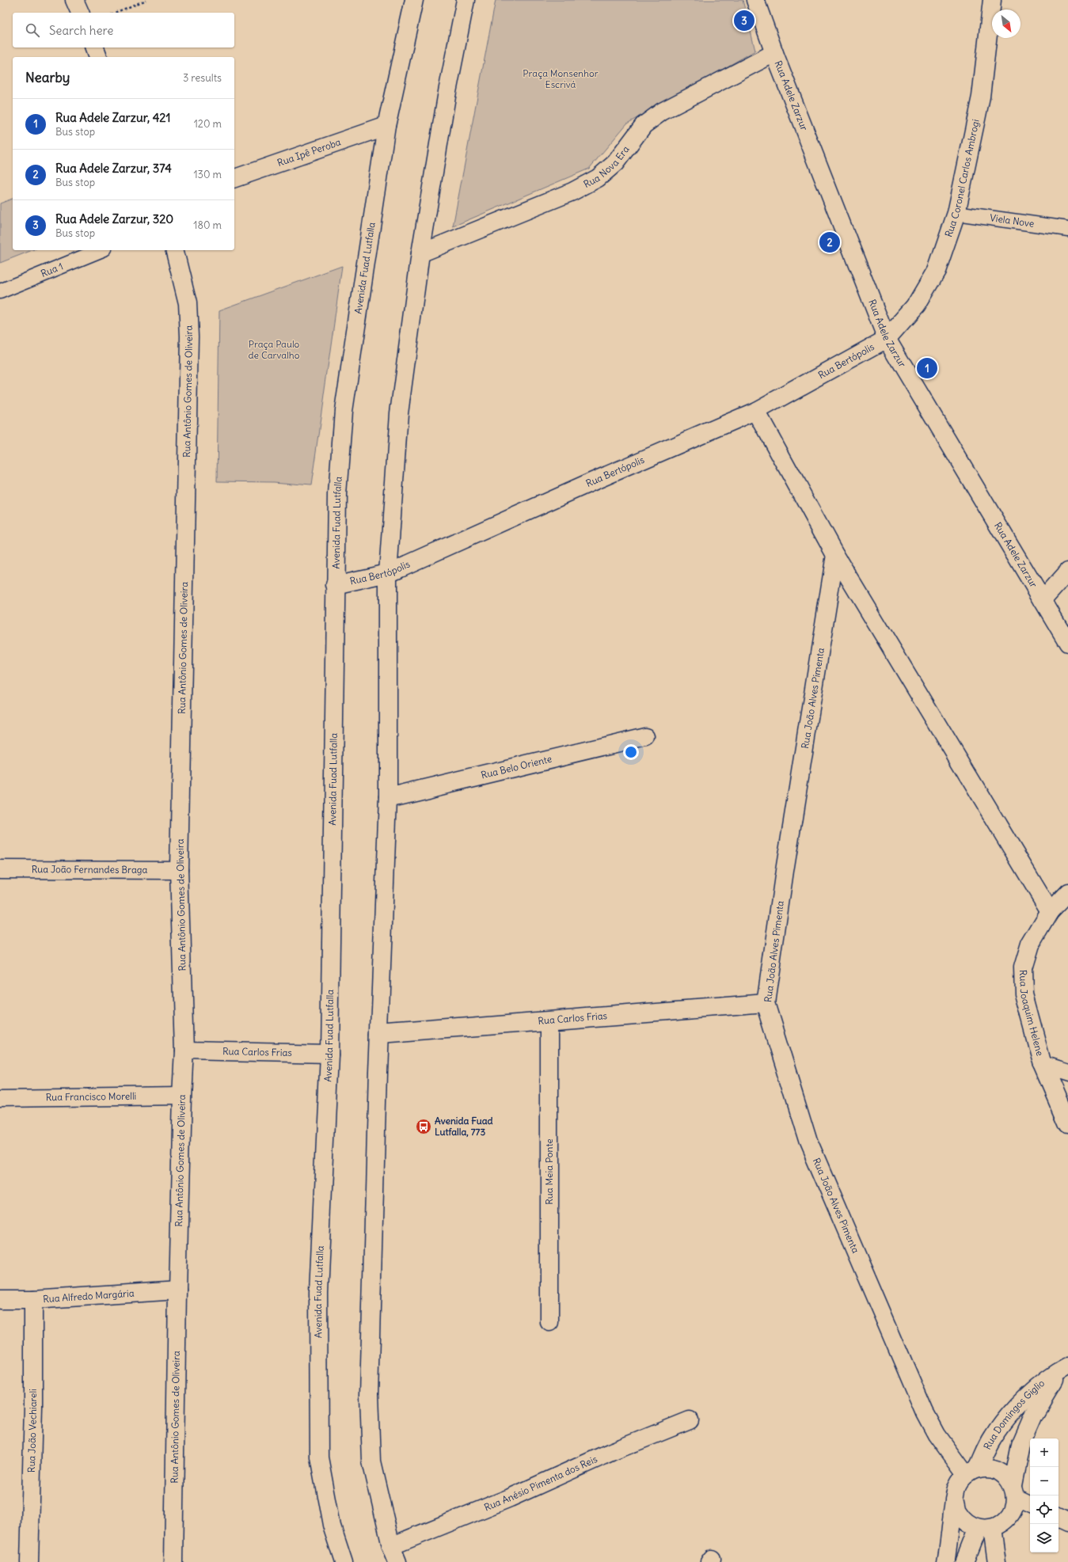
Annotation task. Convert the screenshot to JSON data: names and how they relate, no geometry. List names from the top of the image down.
{
  "streets": {
    "street": [
      "Rua Adele Zarzur",
      "Rua Ipê Peroba",
      "Rua Nova Era",
      "Rua Coronel Carlos Ambrogi",
      "Avenida Fuad Lutfalla",
      "Rua Bertópolis",
      "Rua Antônio Gomes de Oliveira",
      "Rua João Alves Pimenta",
      "Rua Belo Oriente",
      "Rua João Fernandes Braga",
      "Rua Joaquim Helene",
      "Rua Carlos Frias",
      "Rua Francisco Morelli",
      "Rua Meia Ponte",
      "Rua Alfredo Margária",
      "Rua Domingos Giglio",
      "Rua João Vechiareli",
      "Rua Anésio Pimenta dos Reis"
    ],
    "lane": ["Viela Nove", "Rua 1"]
  },
  "crossings": [
    ["Rua Adele Zarzur", "Rua Nova Era"],
    ["Rua Adele Zarzur", "Rua Coronel Carlos Ambrogi"],
    ["Rua Adele Zarzur", "Rua Bertópolis"],
    ["Rua Ipê Peroba", "Avenida Fuad Lutfalla"],
    ["Rua Coronel Carlos Ambrogi", "Viela Nove"],
    ["Rua Coronel Carlos Ambrogi", "Rua Bertópolis"],
    ["Avenida Fuad Lutfalla", "Rua Bertópolis"],
    ["Avenida Fuad Lutfalla", "Rua Carlos Frias"],
    ["Rua Antônio Gomes de Oliveira", "Rua João Fernandes Braga"],
    ["Rua Antônio Gomes de Oliveira", "Rua Carlos Frias"],
    ["Rua Antônio Gomes de Oliveira", "Rua Francisco Morelli"],
    ["Rua Antônio Gomes de Oliveira", "Rua Alfredo Margária"],
    ["Rua João Alves Pimenta", "Rua Carlos Frias"],
    ["Rua João Alves Pimenta", "Rua Domingos Giglio"],
    ["Rua Carlos Frias", "Rua Meia Ponte"],
    ["Rua Alfredo Margária", "Rua João Vechiareli"]
  ],
  "parks": ["Praça Monsenhor Escrivá", "Praça Paulo de Carvalho"],
  "places": {
    "bus stop": ["Avenida Fuad Lutfalla, 773"]
  },
  "north": "bottom right",
  "page": {
    "pins": ["3", "2", "1"],
    "search": "Search here",
    "heading": ["Nearby", "3 results"],
    "list": [
      {
        "mark": "1",
        "name": "Rua Adele Zarzur, 421",
        "note": "Bus stop",
        "value": "120 m"
      },
      {
        "mark": "2",
        "name": "Rua Adele Zarzur, 374",
        "note": "Bus stop",
        "value": "130 m"
      },
      {
        "mark": "3",
        "name": "Rua Adele Zarzur, 320",
        "note": "Bus stop",
        "value": "180 m"
      }
    ],
    "map_buttons": ["+", "−"]
  }
}
